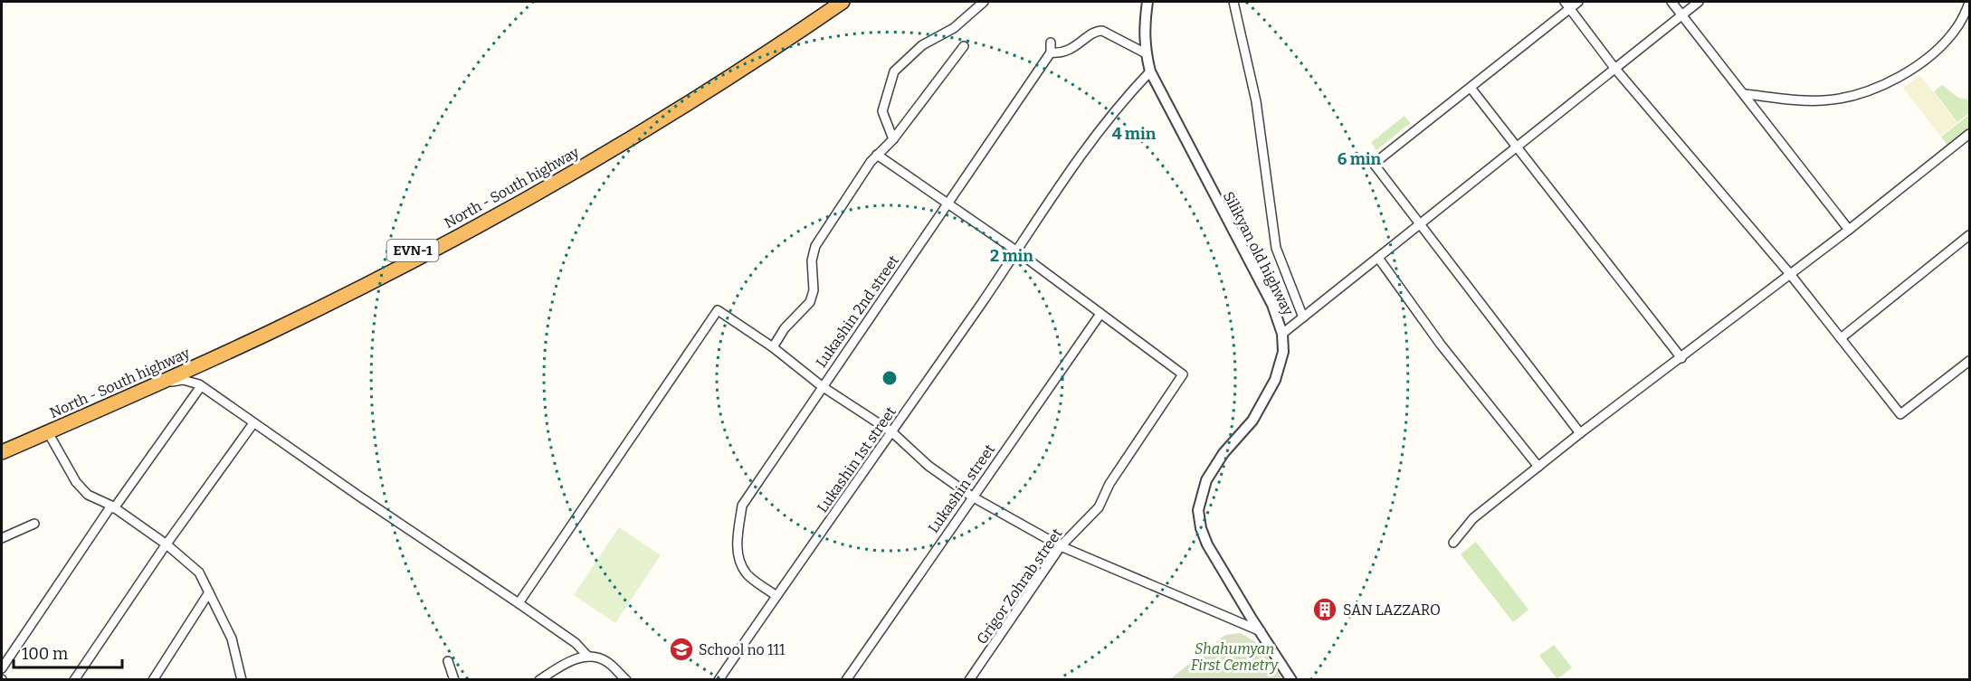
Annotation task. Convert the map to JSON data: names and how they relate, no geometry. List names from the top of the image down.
{
  "streets": {
    "highway": ["North - South highway", "EVN-1"],
    "street": [
      "Silikyan old highway",
      "Lukashin 2nd street",
      "Lukashin 1st street",
      "Lukashin street",
      "Grigor Zohrab street"
    ]
  },
  "crossings": [
    ["Silikyan old highway", "Lukashin 1st street"],
    ["Lukashin 2nd street", "Lukashin 1st street"],
    ["Lukashin street", "Grigor Zohrab street"]
  ],
  "parks": ["Shahumyan First Cemetry"],
  "places": {
    "building": ["SAN LAZZARO"],
    "school or university": ["School no 111"]
  },
  "scale_bar": "100 m",
  "rings": ["4 min", "6 min", "2 min"]
}
